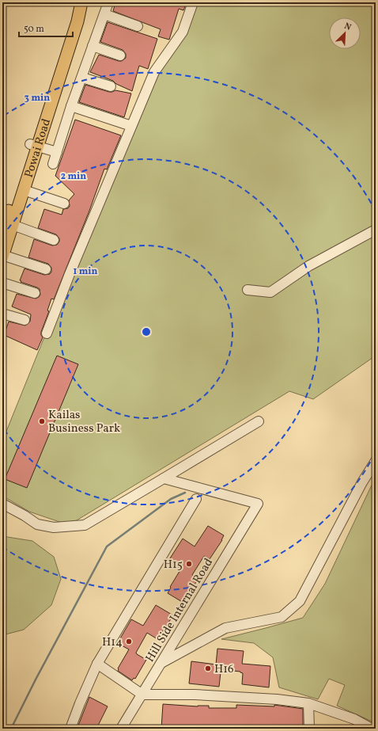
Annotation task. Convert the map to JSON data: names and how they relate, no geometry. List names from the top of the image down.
{
  "streets": {
    "main road": ["Powai Road"],
    "street": ["Hill Side Internal Road"]
  },
  "places": [
    "Kailas Business Park",
    "H15",
    "H14",
    "H16"
  ],
  "scale_bar": "50 m",
  "north": "top right",
  "rings": ["3 min", "2 min", "1 min"]
}
